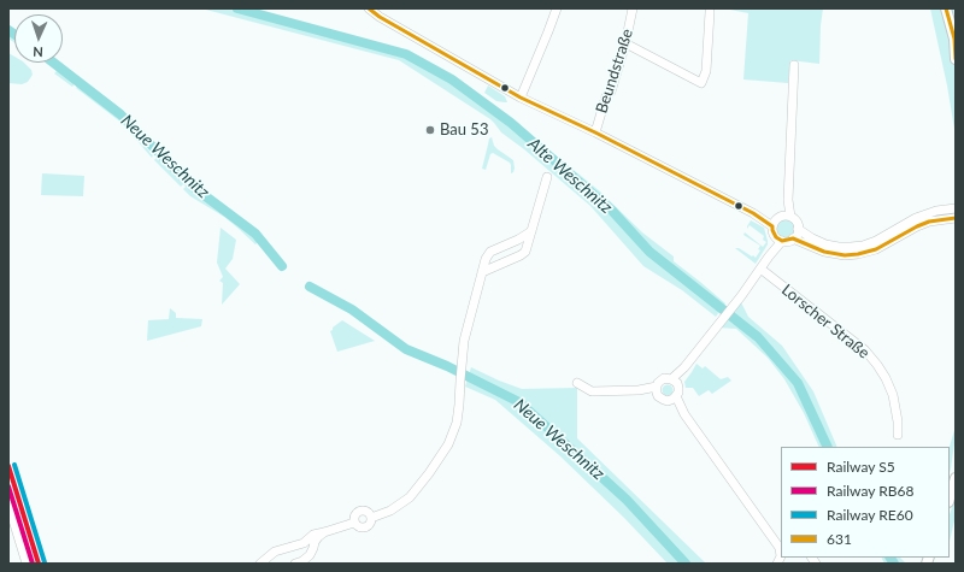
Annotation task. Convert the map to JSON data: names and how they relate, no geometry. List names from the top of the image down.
{
  "streets": {
    "street": ["Beundstraße", "Lorscher Straße"]
  },
  "water": ["Neue Weschnitz", "Alte Weschnitz"],
  "places": ["Bau 53"],
  "lines": [
    "transit line 631",
    "rail line RE60",
    "rail line S5",
    "rail line RB68"
  ],
  "legend": [
    "Railway S5",
    "Railway RB68",
    "Railway RE60",
    "631"
  ],
  "north": "bottom"
}
